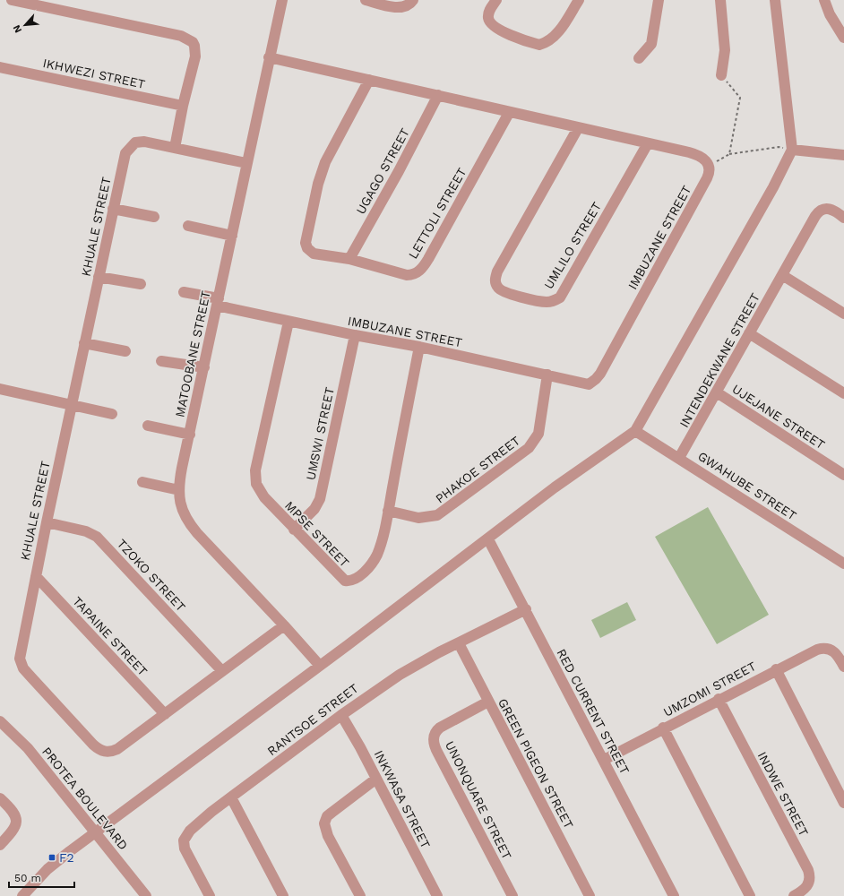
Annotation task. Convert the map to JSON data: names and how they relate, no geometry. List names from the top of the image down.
{
  "streets": {
    "street": [
      "IKHWEZI STREET",
      "UGAGO STREET",
      "LETTOLI STREET",
      "KHUALE STREET",
      "IMBUZANE STREET",
      "UMLILO STREET",
      "MATOOBANE STREET",
      "INTENDEKWANE STREET",
      "UJEJANE STREET",
      "UMSWI STREET",
      "PHAKOE STREET",
      "GWAHUBE STREET",
      "MPSE STREET",
      "TZOKO STREET",
      "TAPAINE STREET",
      "UMZOMI STREET",
      "RED CURRENT STREET",
      "RANTSOE STREET",
      "GREEN PIGEON STREET",
      "INDWE STREET",
      "PROTEA BOULEVARD",
      "INKWASA STREET",
      "UNONQUARE STREET"
    ]
  },
  "crossings": [
    ["UGAGO STREET", "LETTOLI STREET"],
    ["KHUALE STREET", "MATOOBANE STREET"],
    ["KHUALE STREET", "TZOKO STREET"],
    ["KHUALE STREET", "TAPAINE STREET"],
    ["IMBUZANE STREET", "MATOOBANE STREET"],
    ["IMBUZANE STREET", "UMSWI STREET"],
    ["IMBUZANE STREET", "PHAKOE STREET"],
    ["IMBUZANE STREET", "MPSE STREET"],
    ["INTENDEKWANE STREET", "UJEJANE STREET"],
    ["INTENDEKWANE STREET", "GWAHUBE STREET"],
    ["UMSWI STREET", "MPSE STREET"],
    ["PHAKOE STREET", "MPSE STREET"],
    ["UMZOMI STREET", "RED CURRENT STREET"],
    ["UMZOMI STREET", "INDWE STREET"],
    ["RED CURRENT STREET", "RANTSOE STREET"],
    ["RANTSOE STREET", "GREEN PIGEON STREET"],
    ["RANTSOE STREET", "INKWASA STREET"],
    ["GREEN PIGEON STREET", "UNONQUARE STREET"]
  ],
  "places": {
    "transit": ["F2"]
  },
  "scale_bar": "50 m",
  "north": "bottom left"
}
